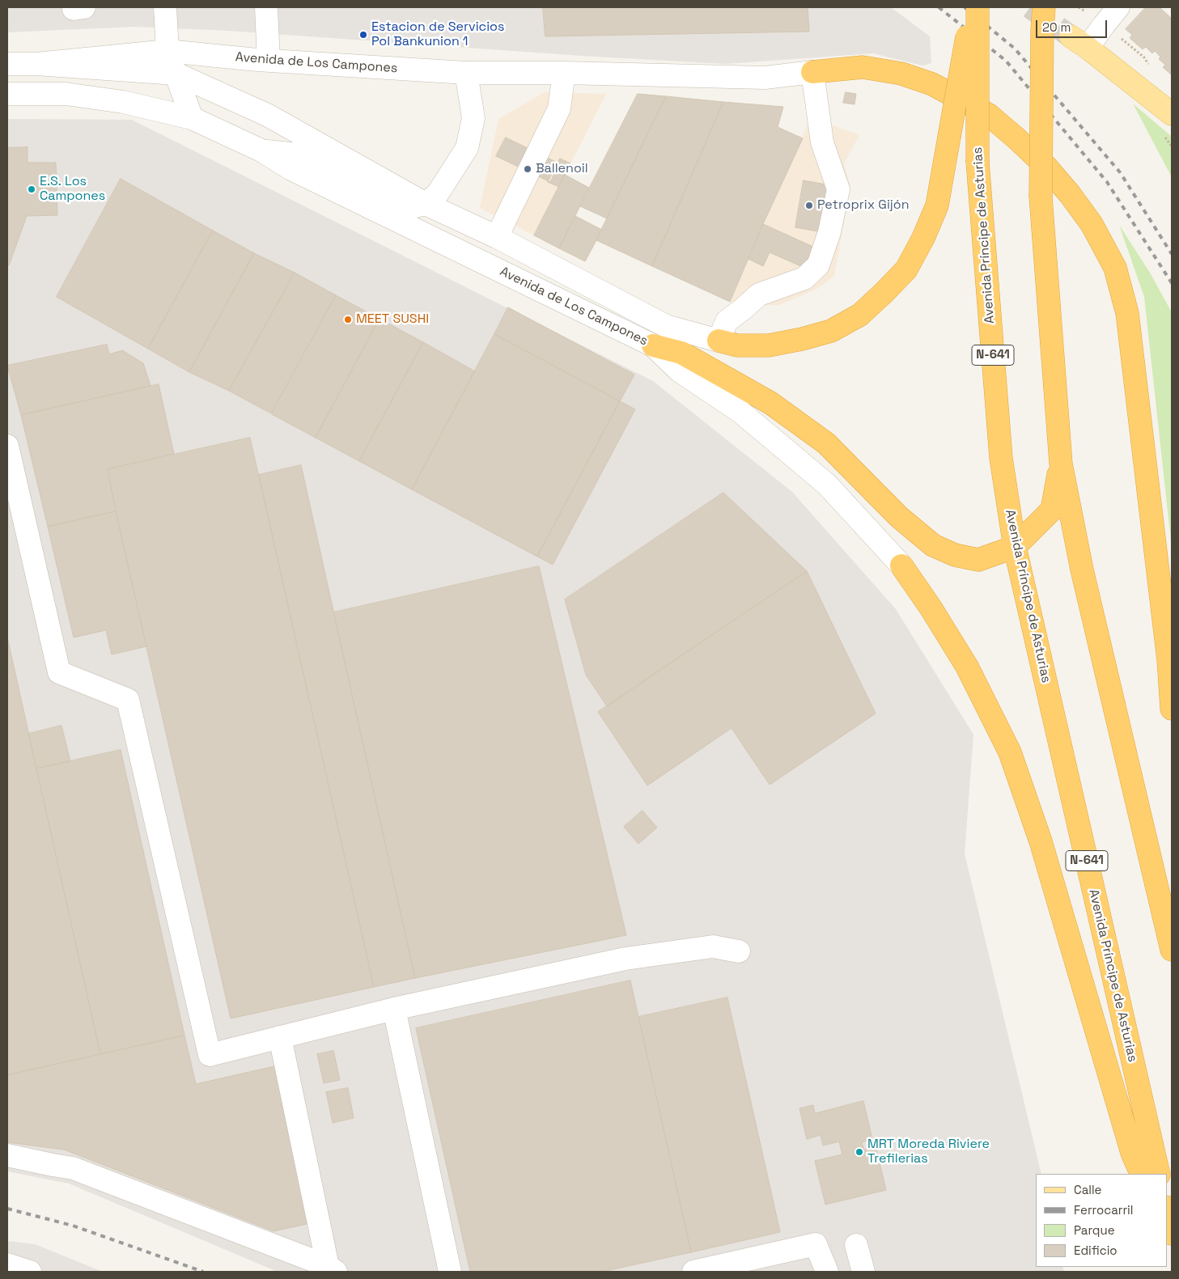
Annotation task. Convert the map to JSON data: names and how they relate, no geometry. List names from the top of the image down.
{
  "streets": {
    "highway": ["Avenida Príncipe de Asturias", "N-641"],
    "street": ["Avenida de Los Campones"]
  },
  "places": [
    "Estacion de Servicios Pol Bankunion 1",
    "Ballenoil",
    "E.S. Los Campones",
    "Petroprix Gijón",
    "MEET SUSHI",
    "MRT Moreda Riviere Trefilerias"
  ],
  "legend": [
    "Calle",
    "Ferrocarril",
    "Parque",
    "Edificio"
  ],
  "scale_bar": "20 m"
}
